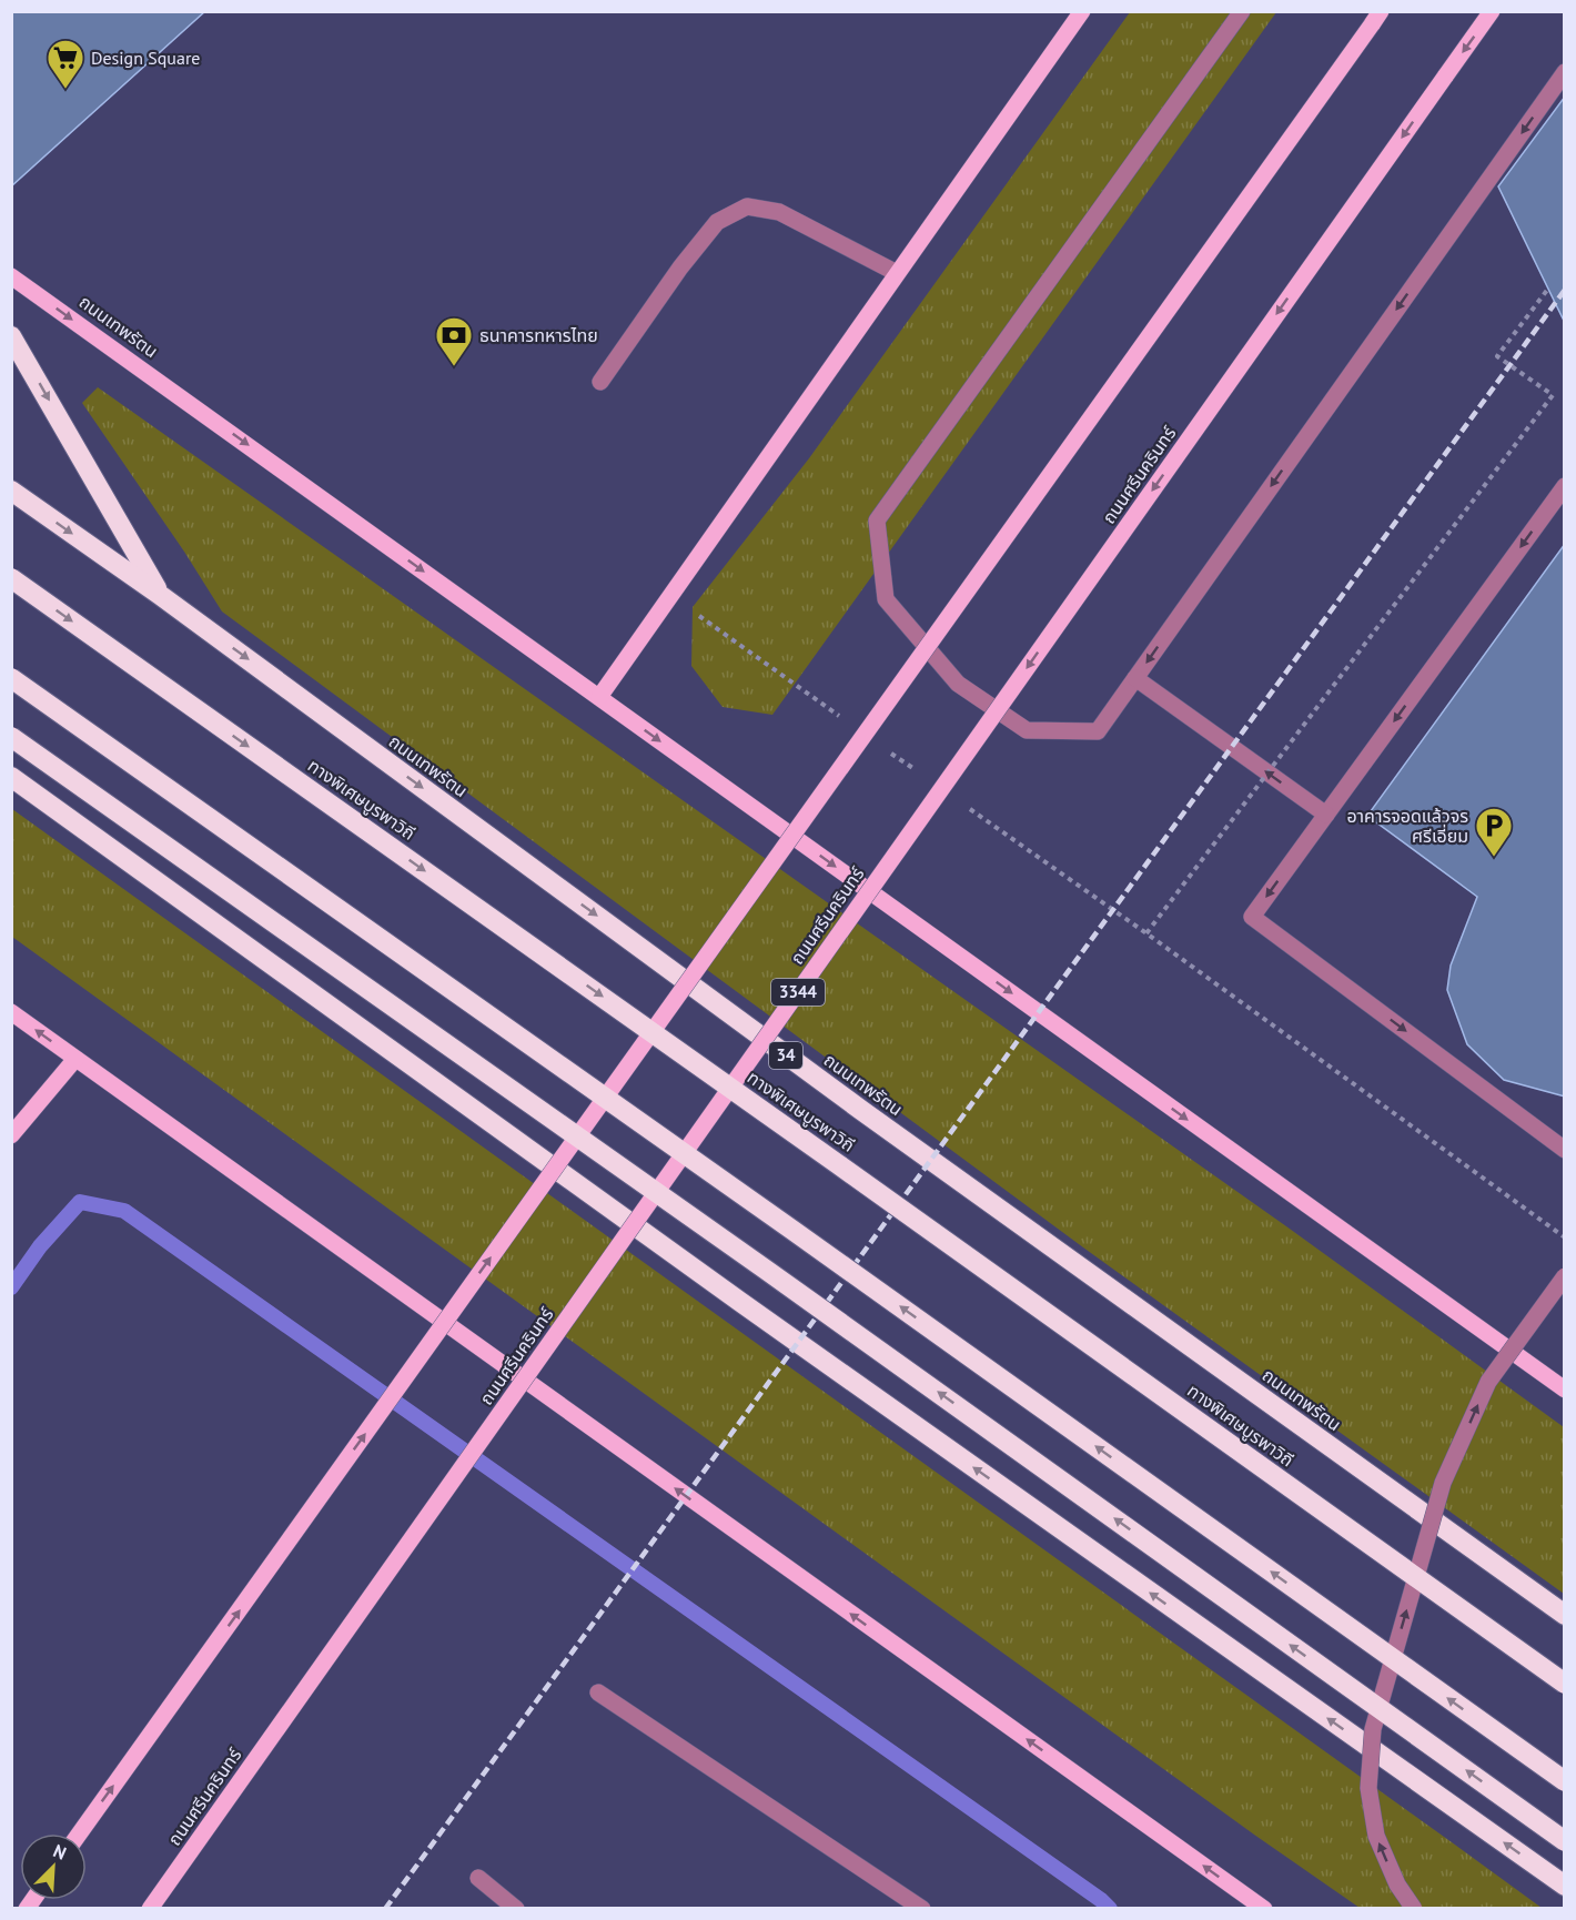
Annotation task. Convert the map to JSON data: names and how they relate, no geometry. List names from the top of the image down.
{
  "streets": {
    "highway": ["ถนนเทพรัตน", "ทางพิเศษบูรพาวิถี", "34"],
    "main road": ["ถนนศรีนครินทร์", "3344"]
  },
  "one_way": ["ถนนเทพรัตน"],
  "places": {
    "supermarket": ["Design Square"],
    "bank": ["ธนาคารทหารไทย"],
    "parking": ["อาคารจอดแล้วจร ศรีเอี่ยม"]
  },
  "north": "top right"
}
